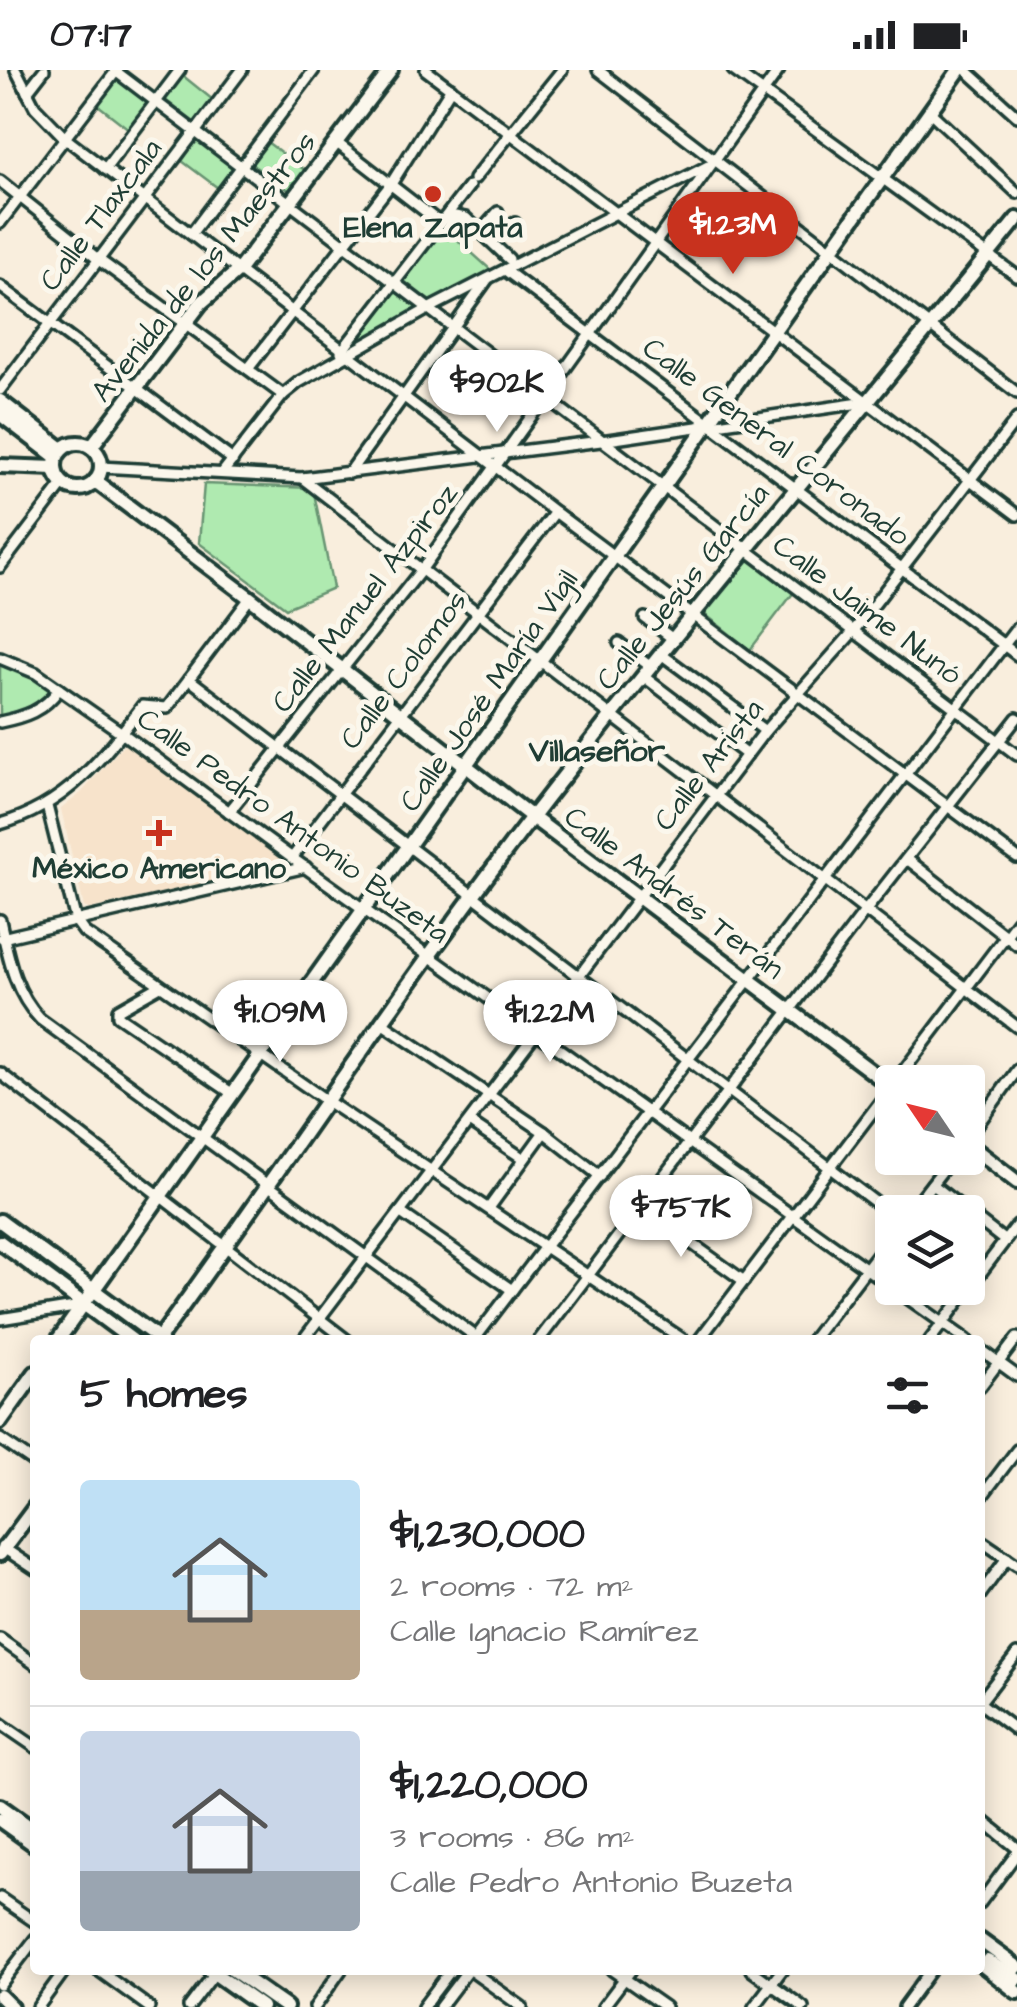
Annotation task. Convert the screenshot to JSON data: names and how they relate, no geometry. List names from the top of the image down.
{
  "streets": {
    "street": [
      "Calle Tlaxcala",
      "Avenida de los Maestros",
      "Calle General Coronado",
      "Calle Jesús García",
      "Calle Manuel Azpiroz",
      "Calle Jaime Nunó",
      "Calle Colomos",
      "Calle José María Vigil",
      "Calle Arista",
      "Calle Pedro Antonio Buzeta",
      "Calle Andrés Terán"
    ]
  },
  "crossings": [
    ["Calle Tlaxcala", "Calle Jaime Nunó"],
    ["Avenida de los Maestros", "Calle Jaime Nunó"],
    ["Avenida de los Maestros", "Calle Andrés Terán"],
    ["Calle General Coronado", "Calle Jesús García"],
    ["Calle General Coronado", "Calle Manuel Azpiroz"],
    ["Calle General Coronado", "Calle José María Vigil"],
    ["Calle General Coronado", "Calle Arista"],
    ["Calle Jesús García", "Calle Jaime Nunó"],
    ["Calle Jesús García", "Calle Pedro Antonio Buzeta"],
    ["Calle Jesús García", "Calle Andrés Terán"],
    ["Calle Manuel Azpiroz", "Calle Jaime Nunó"],
    ["Calle Manuel Azpiroz", "Calle Pedro Antonio Buzeta"],
    ["Calle Manuel Azpiroz", "Calle Andrés Terán"],
    ["Calle Jaime Nunó", "Calle José María Vigil"],
    ["Calle Jaime Nunó", "Calle Arista"],
    ["Calle Colomos", "Calle Pedro Antonio Buzeta"],
    ["Calle Colomos", "Calle Andrés Terán"],
    ["Calle José María Vigil", "Calle Pedro Antonio Buzeta"],
    ["Calle José María Vigil", "Calle Andrés Terán"],
    ["Calle Arista", "Calle Pedro Antonio Buzeta"],
    ["Calle Arista", "Calle Andrés Terán"]
  ],
  "districts": ["Villaseñor"],
  "places": {
    "other": ["Elena Zapata"],
    "health": ["México Americano"]
  },
  "north": "top left",
  "page": {
    "status": "07:17",
    "price": [
      "$1.23M",
      "$902K",
      "$1.09M",
      "$1.22M",
      "$757K"
    ],
    "heading": "5 homes",
    "list": [
      {
        "name": "$1,230,000",
        "note": "2 rooms · 72 m² · Calle Ignacio Ramírez"
      },
      {
        "name": "$1,220,000",
        "note": "3 rooms · 86 m² · Calle Pedro Antonio Buzeta"
      }
    ]
  }
}
